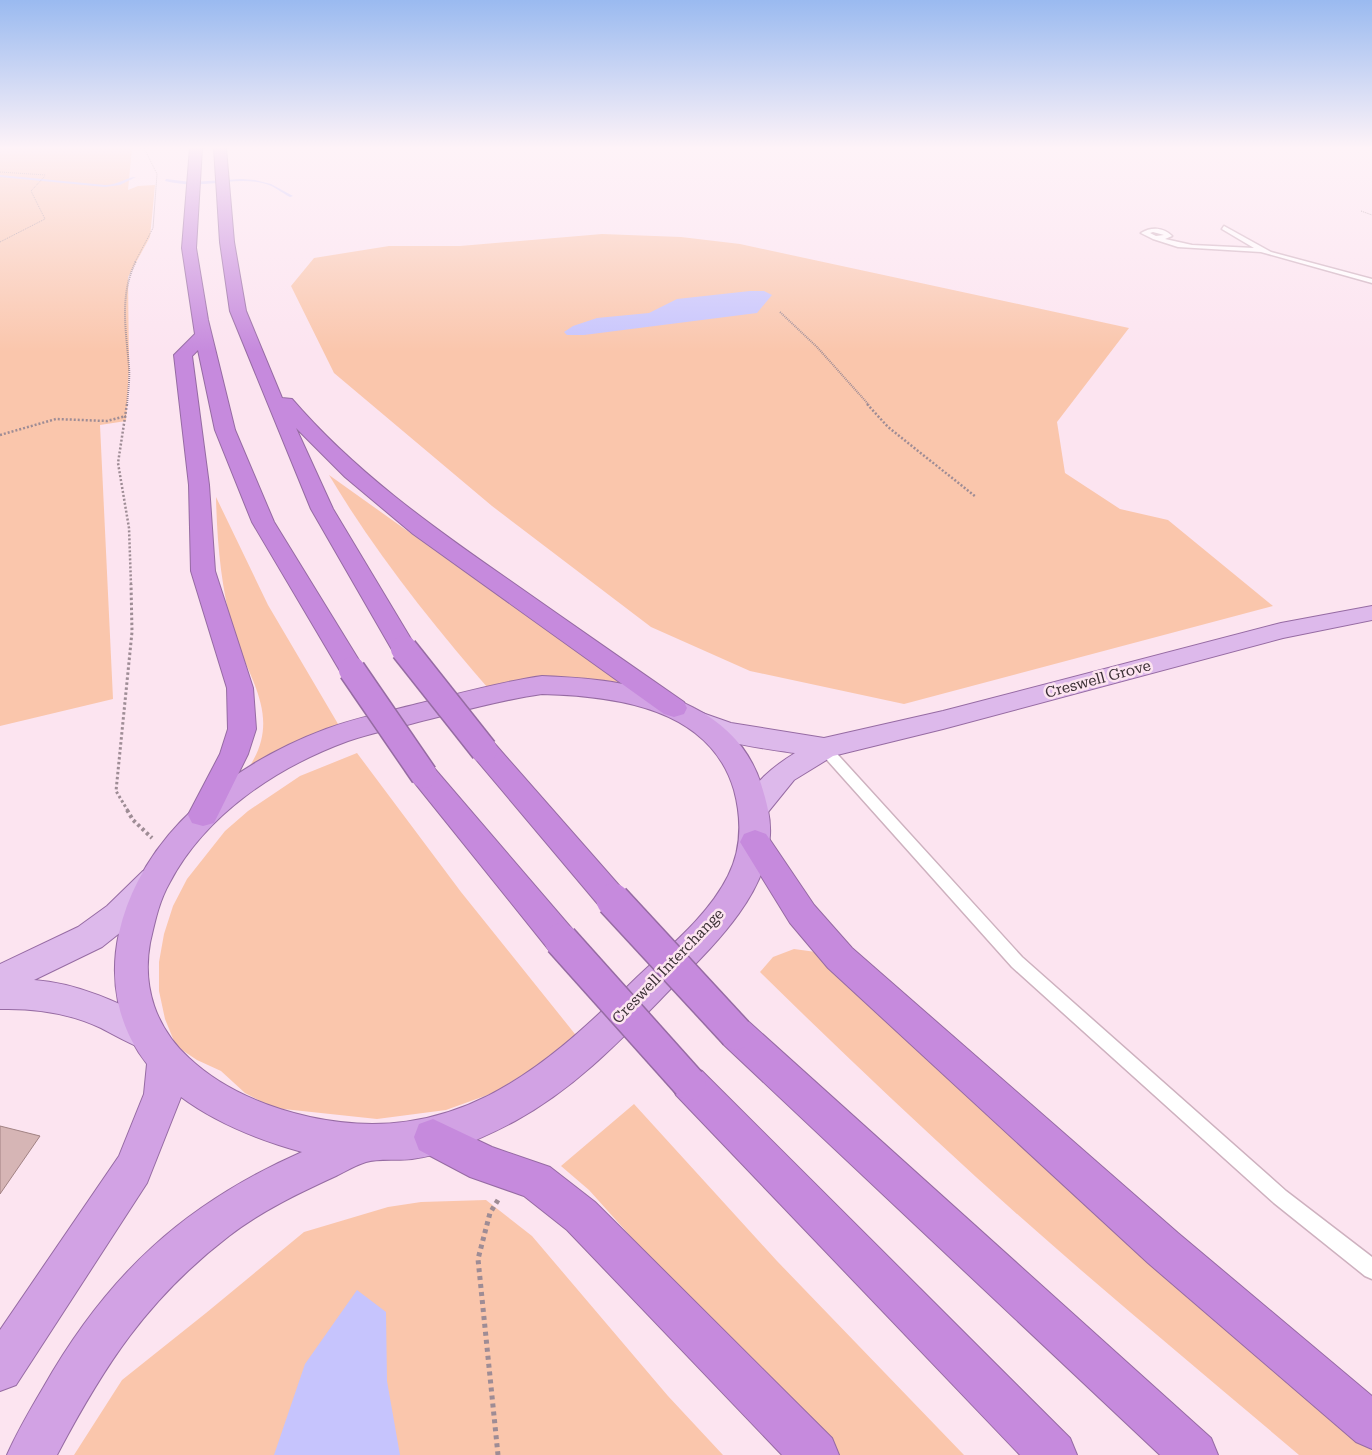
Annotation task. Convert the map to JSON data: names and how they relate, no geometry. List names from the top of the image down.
{
  "streets": {
    "highway": ["Creswell Interchange"],
    "main road": ["Creswell Grove"]
  },
  "crossings": [
    ["Creswell Grove", "Creswell Interchange"]
  ]
}
